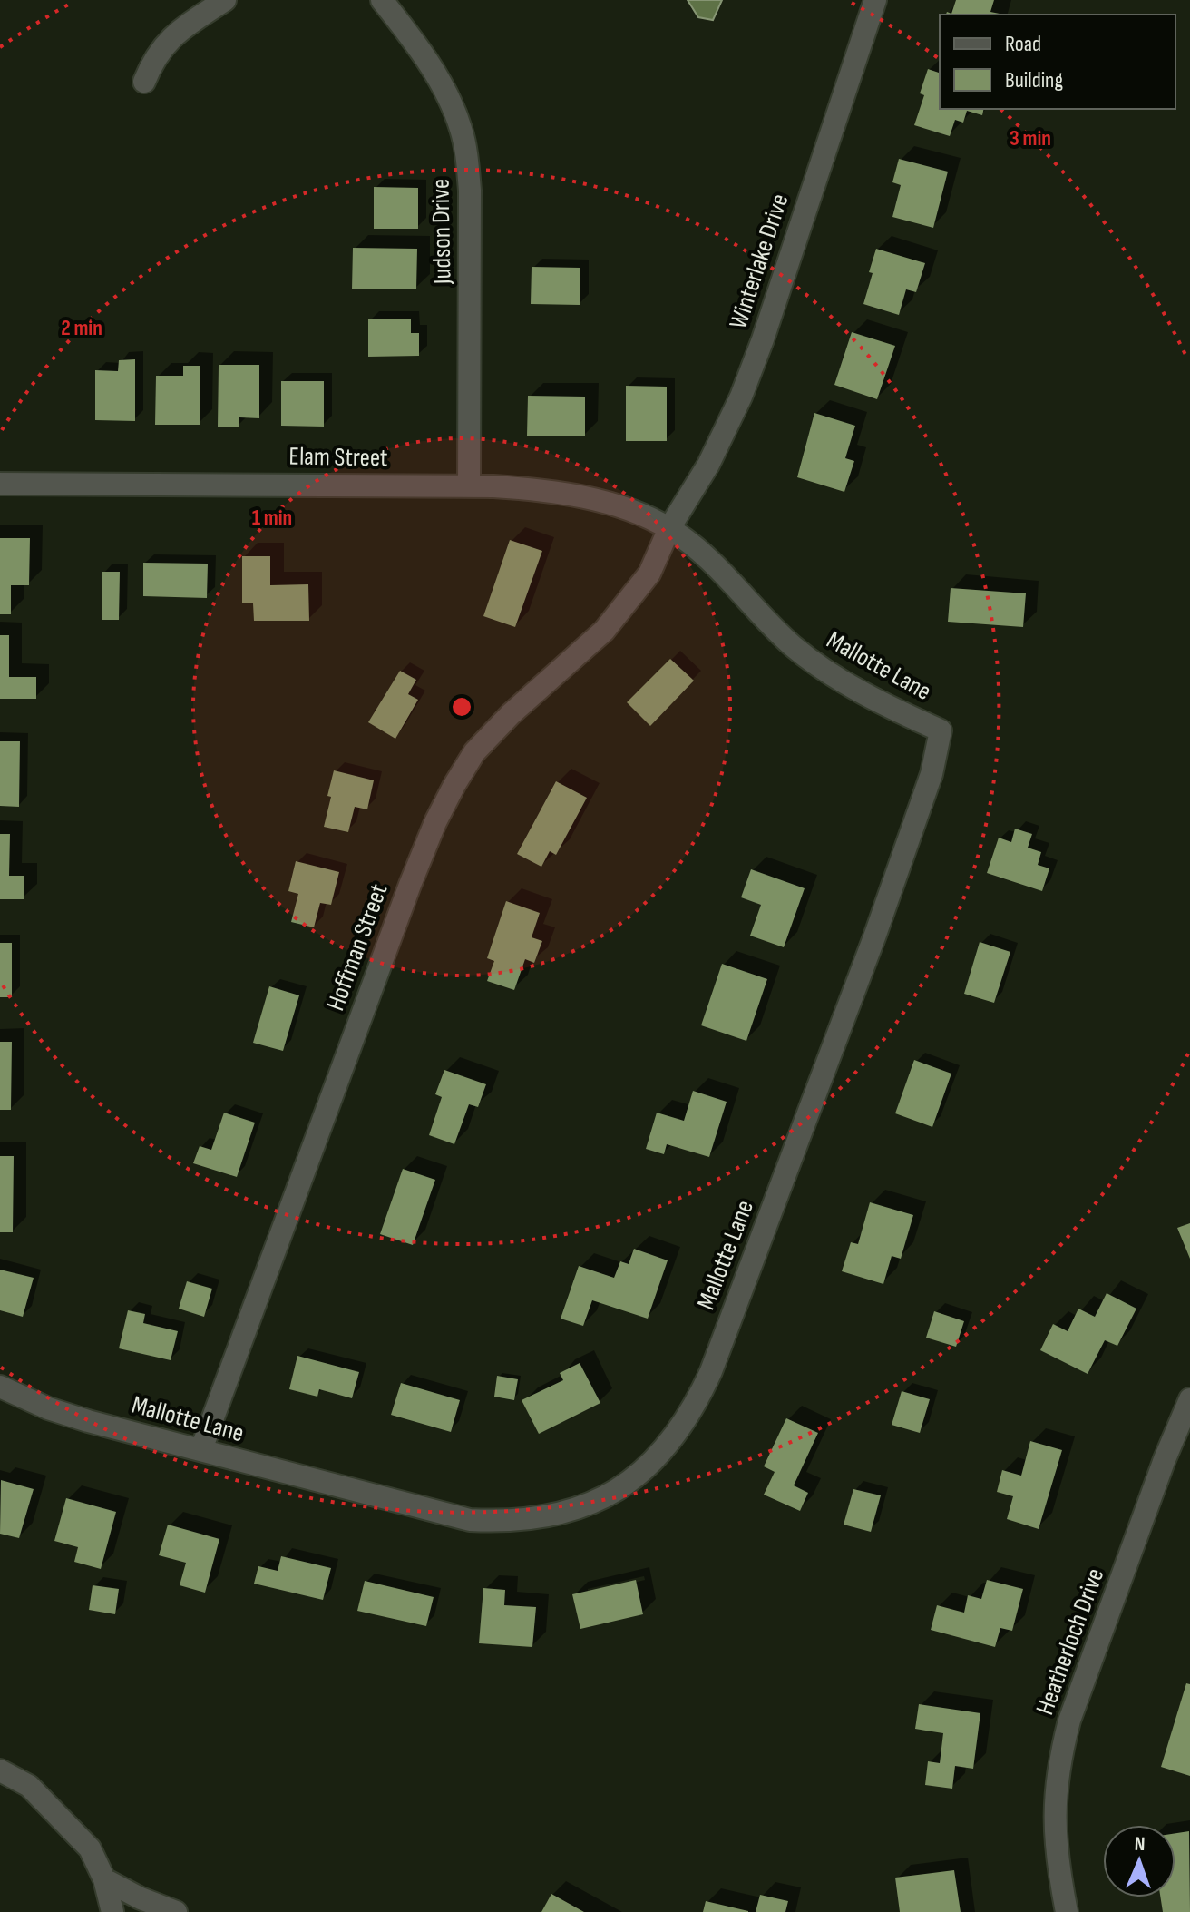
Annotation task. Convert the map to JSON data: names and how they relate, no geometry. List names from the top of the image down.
{
  "streets": {
    "street": [
      "Judson Drive",
      "Winterlake Drive",
      "Elam Street",
      "Mallotte Lane",
      "Hoffman Street",
      "Heatherloch Drive"
    ]
  },
  "crossings": [
    ["Judson Drive", "Elam Street"],
    ["Winterlake Drive", "Elam Street"],
    ["Winterlake Drive", "Mallotte Lane"],
    ["Winterlake Drive", "Hoffman Street"],
    ["Elam Street", "Mallotte Lane"],
    ["Elam Street", "Hoffman Street"],
    ["Mallotte Lane", "Hoffman Street"]
  ],
  "legend": ["Road", "Building"],
  "north": "top",
  "rings": ["3 min", "2 min", "1 min"]
}
